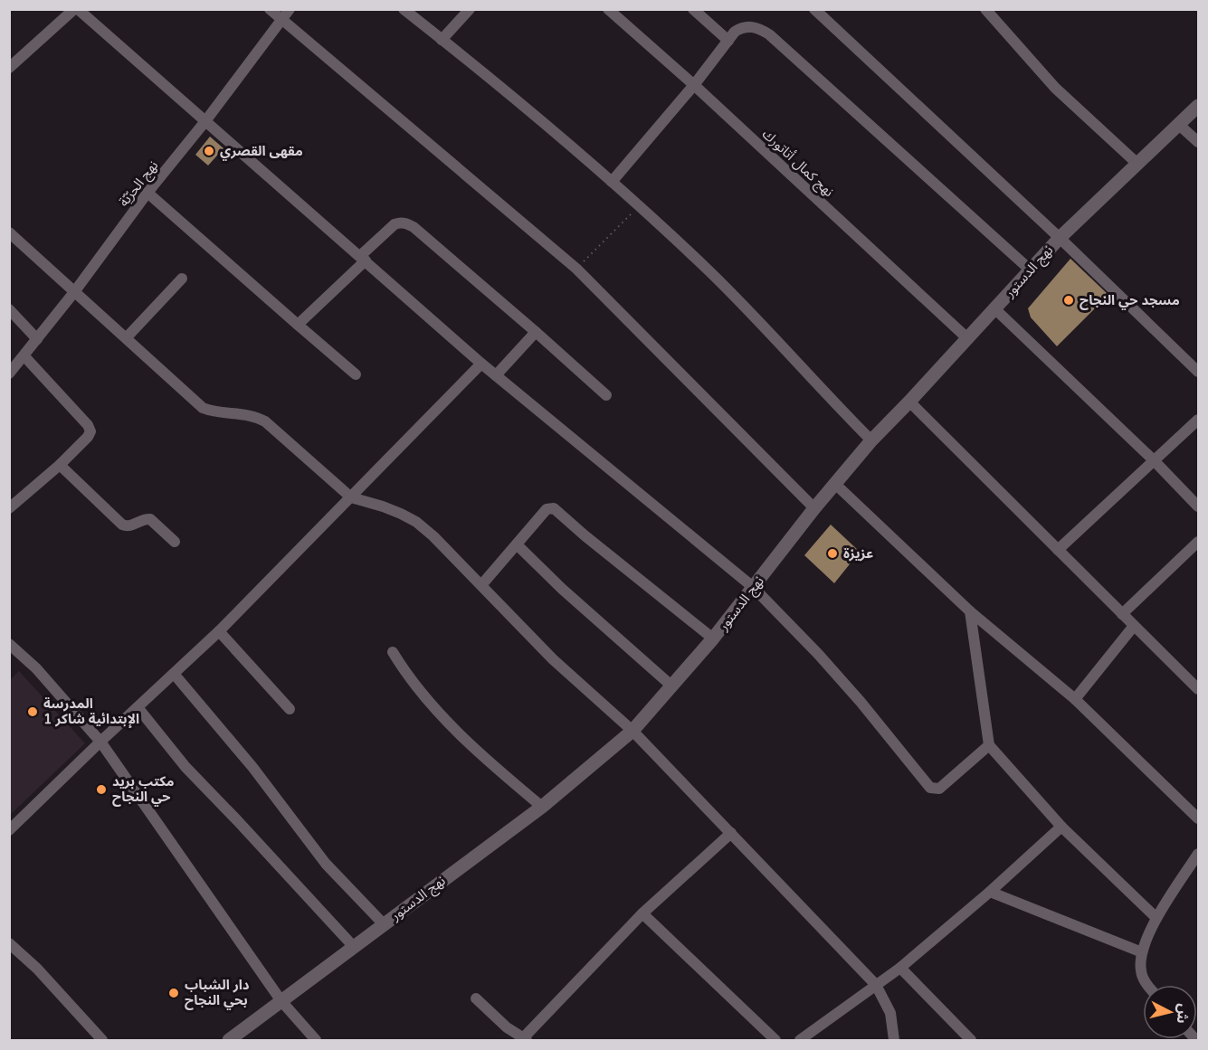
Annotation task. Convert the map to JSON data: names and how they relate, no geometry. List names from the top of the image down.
{
  "streets": {
    "street": ["نهج كمال أتاتورك", "نهج الحرّيّة", "نهج الدستور"]
  },
  "crossings": [
    ["نهج كمال أتاتورك", "نهج الدستور"]
  ],
  "places": [
    "مقهى القصري",
    "مسجد حي النجاح",
    "عزيزة",
    "المدرسة الإبتدائية شاكر 1",
    "مكتب بريد حي النجاح",
    "دار الشباب بحي النجاح"
  ],
  "north": "right"
}
